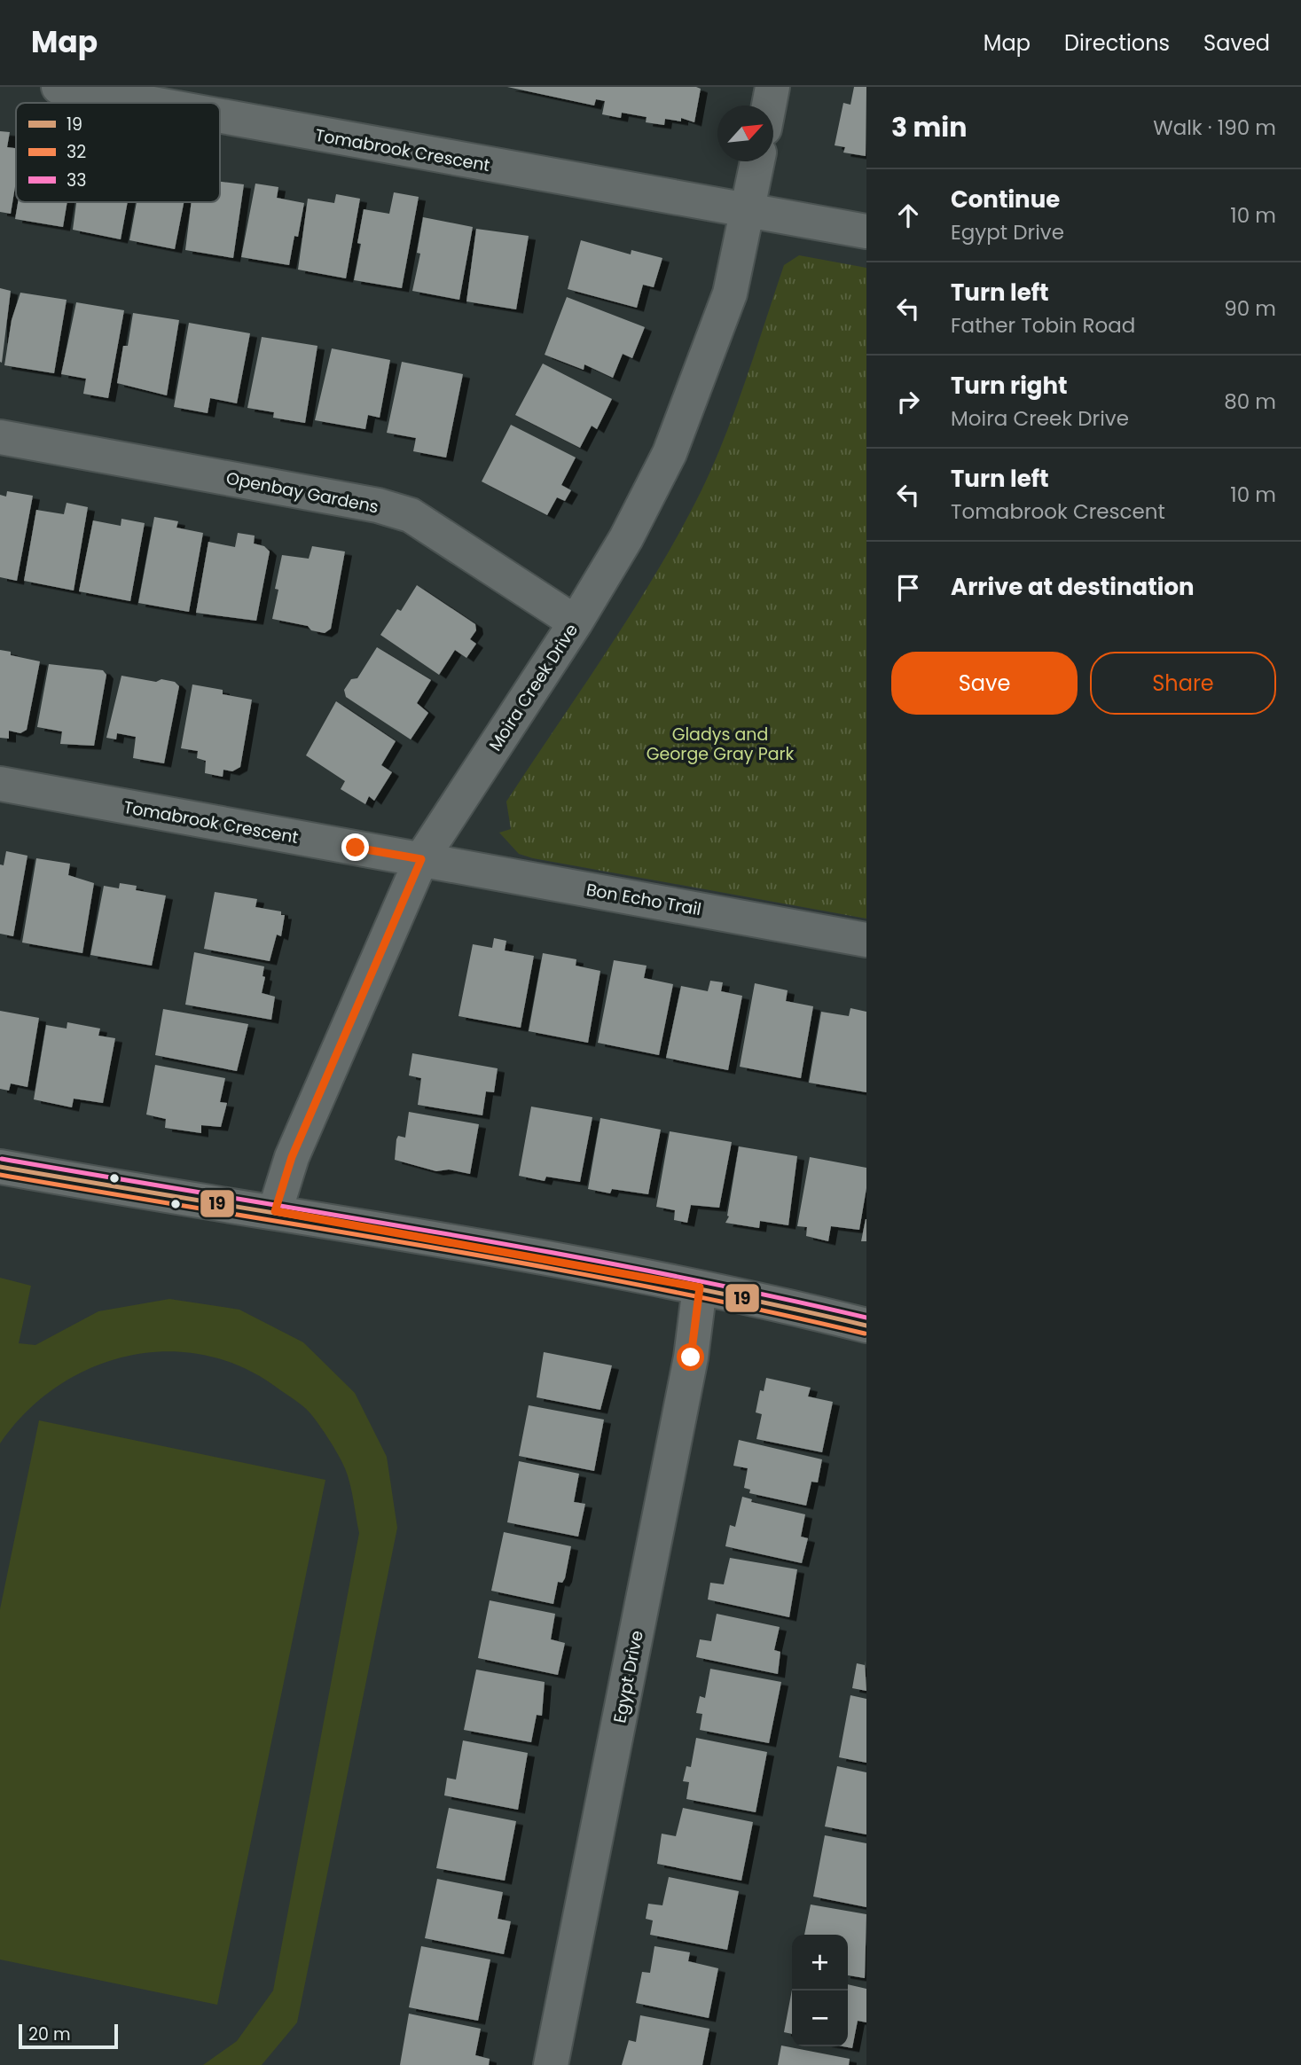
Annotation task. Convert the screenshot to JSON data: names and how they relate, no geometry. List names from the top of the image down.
{
  "streets": {
    "street": [
      "Tomabrook Crescent",
      "Openbay Gardens",
      "Moira Creek Drive",
      "Bon Echo Trail",
      "Egypt Drive"
    ]
  },
  "crossings": [
    ["Tomabrook Crescent", "Moira Creek Drive"],
    ["Tomabrook Crescent", "Bon Echo Trail"],
    ["Openbay Gardens", "Moira Creek Drive"],
    ["Moira Creek Drive", "Bon Echo Trail"]
  ],
  "parks": ["Gladys and George Gray Park"],
  "lines": ["transit line 33", "transit line 19", "transit line 32"],
  "legend": ["19", "32", "33"],
  "scale_bar": "20 m",
  "north": "top right",
  "page": {
    "header": "Map",
    "nav": ["Map", "Directions", "Saved"],
    "heading": ["3 min", "Walk · 190 m"],
    "list": [
      ["Continue", "Egypt Drive", "10 m"],
      ["Turn left", "Father Tobin Road", "90 m"],
      ["Turn right", "Moira Creek Drive", "80 m"],
      ["Turn left", "Tomabrook Crescent", "10 m"],
      "Arrive at destination"
    ],
    "buttons": ["Save", "Share"],
    "map_buttons": ["+", "−"],
    "scale": "20 m"
  }
}
